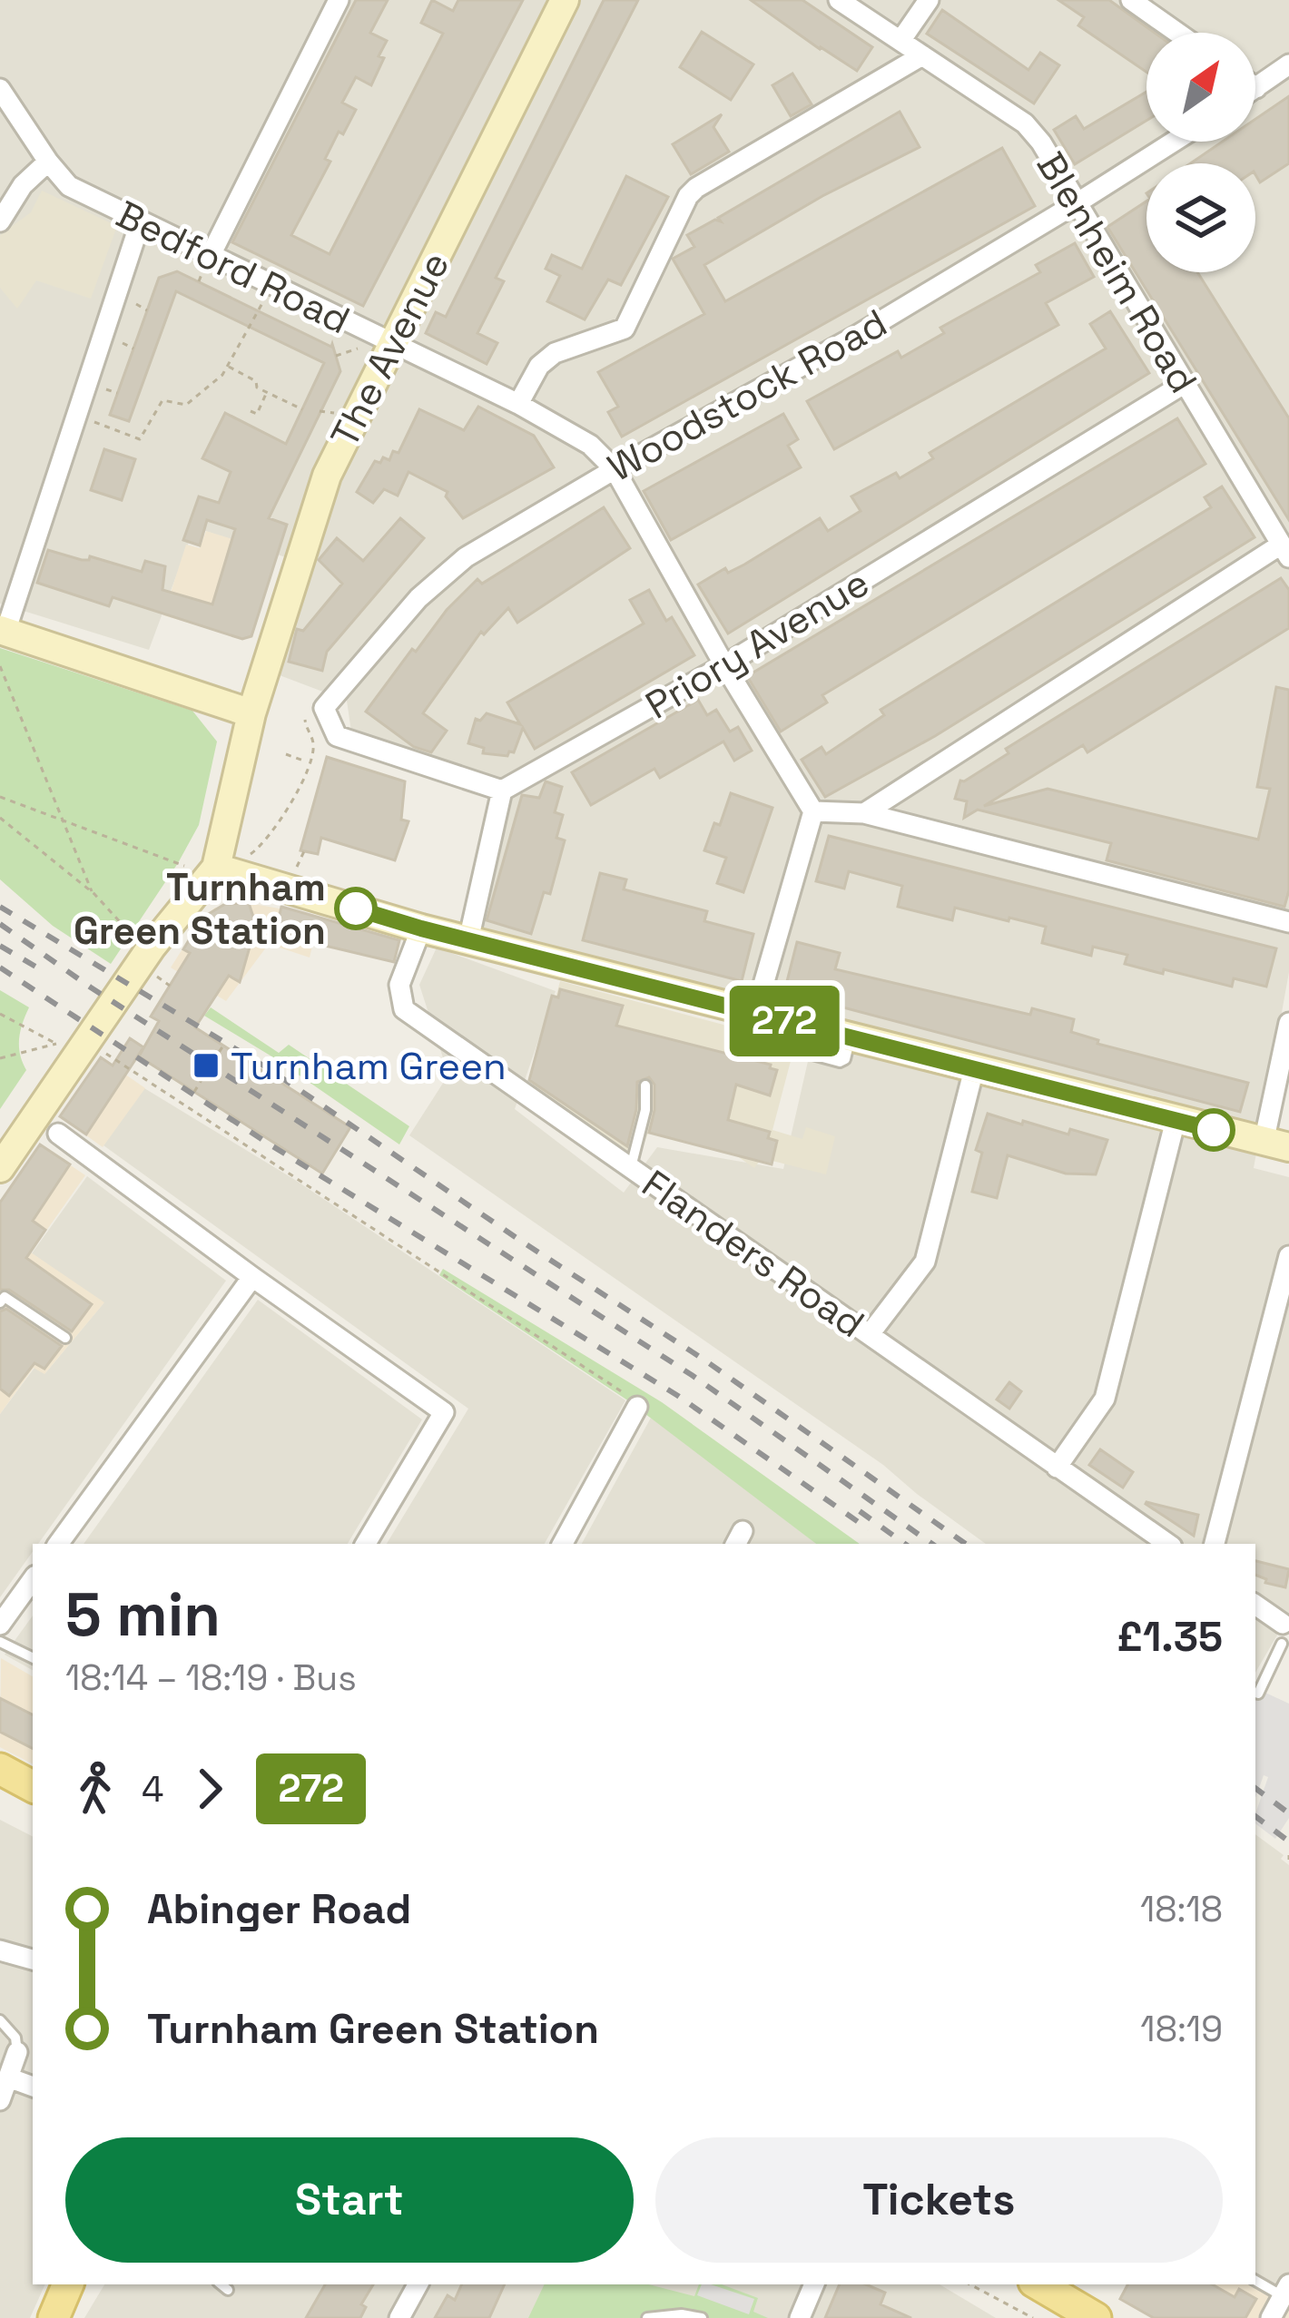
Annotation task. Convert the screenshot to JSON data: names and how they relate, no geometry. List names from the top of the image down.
{
  "streets": {
    "main road": ["The Avenue"],
    "street": [
      "Bedford Road",
      "Blenheim Road",
      "Woodstock Road",
      "Priory Avenue",
      "Flanders Road"
    ]
  },
  "crossings": [
    ["Bedford Road", "The Avenue"],
    ["Bedford Road", "Woodstock Road"],
    ["Blenheim Road", "Woodstock Road"],
    ["Blenheim Road", "Priory Avenue"],
    ["Woodstock Road", "Priory Avenue"]
  ],
  "places": {
    "other": ["Turnham Green Station"],
    "transit": ["Turnham Green"]
  },
  "lines": ["bus line 272"],
  "north": "top right",
  "page": {
    "on_map": "272",
    "heading": ["5 min", "18:14 – 18:19 · Bus", "£1.35"],
    "legs": ["4", "272"],
    "list": [
      {
        "name": "Abinger Road",
        "value": "18:18"
      },
      {
        "name": "Turnham Green Station",
        "value": "18:19"
      }
    ],
    "buttons": ["Start", "Tickets"]
  }
}
